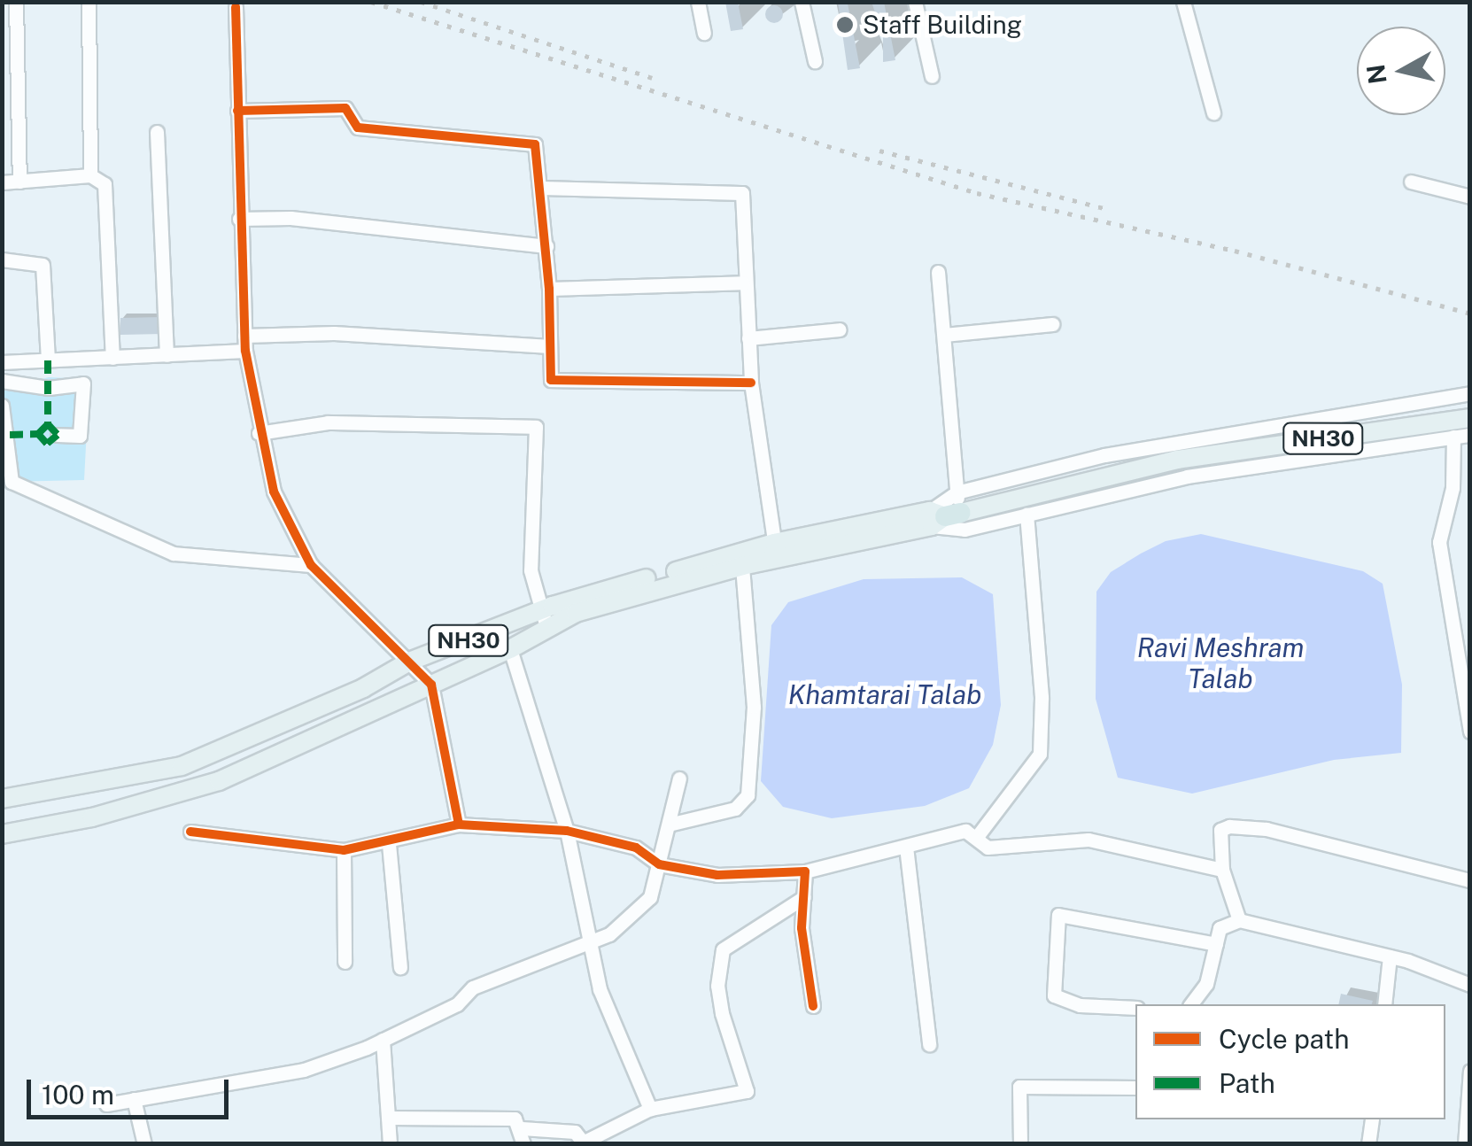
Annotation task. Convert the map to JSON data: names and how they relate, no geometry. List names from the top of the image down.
{
  "streets": {
    "main road": ["NH30"]
  },
  "water": ["Ravi Meshram Talab", "Khamtarai Talab"],
  "places": ["Staff Building"],
  "legend": ["Cycle path", "Path"],
  "scale_bar": "100 m",
  "north": "left"
}
